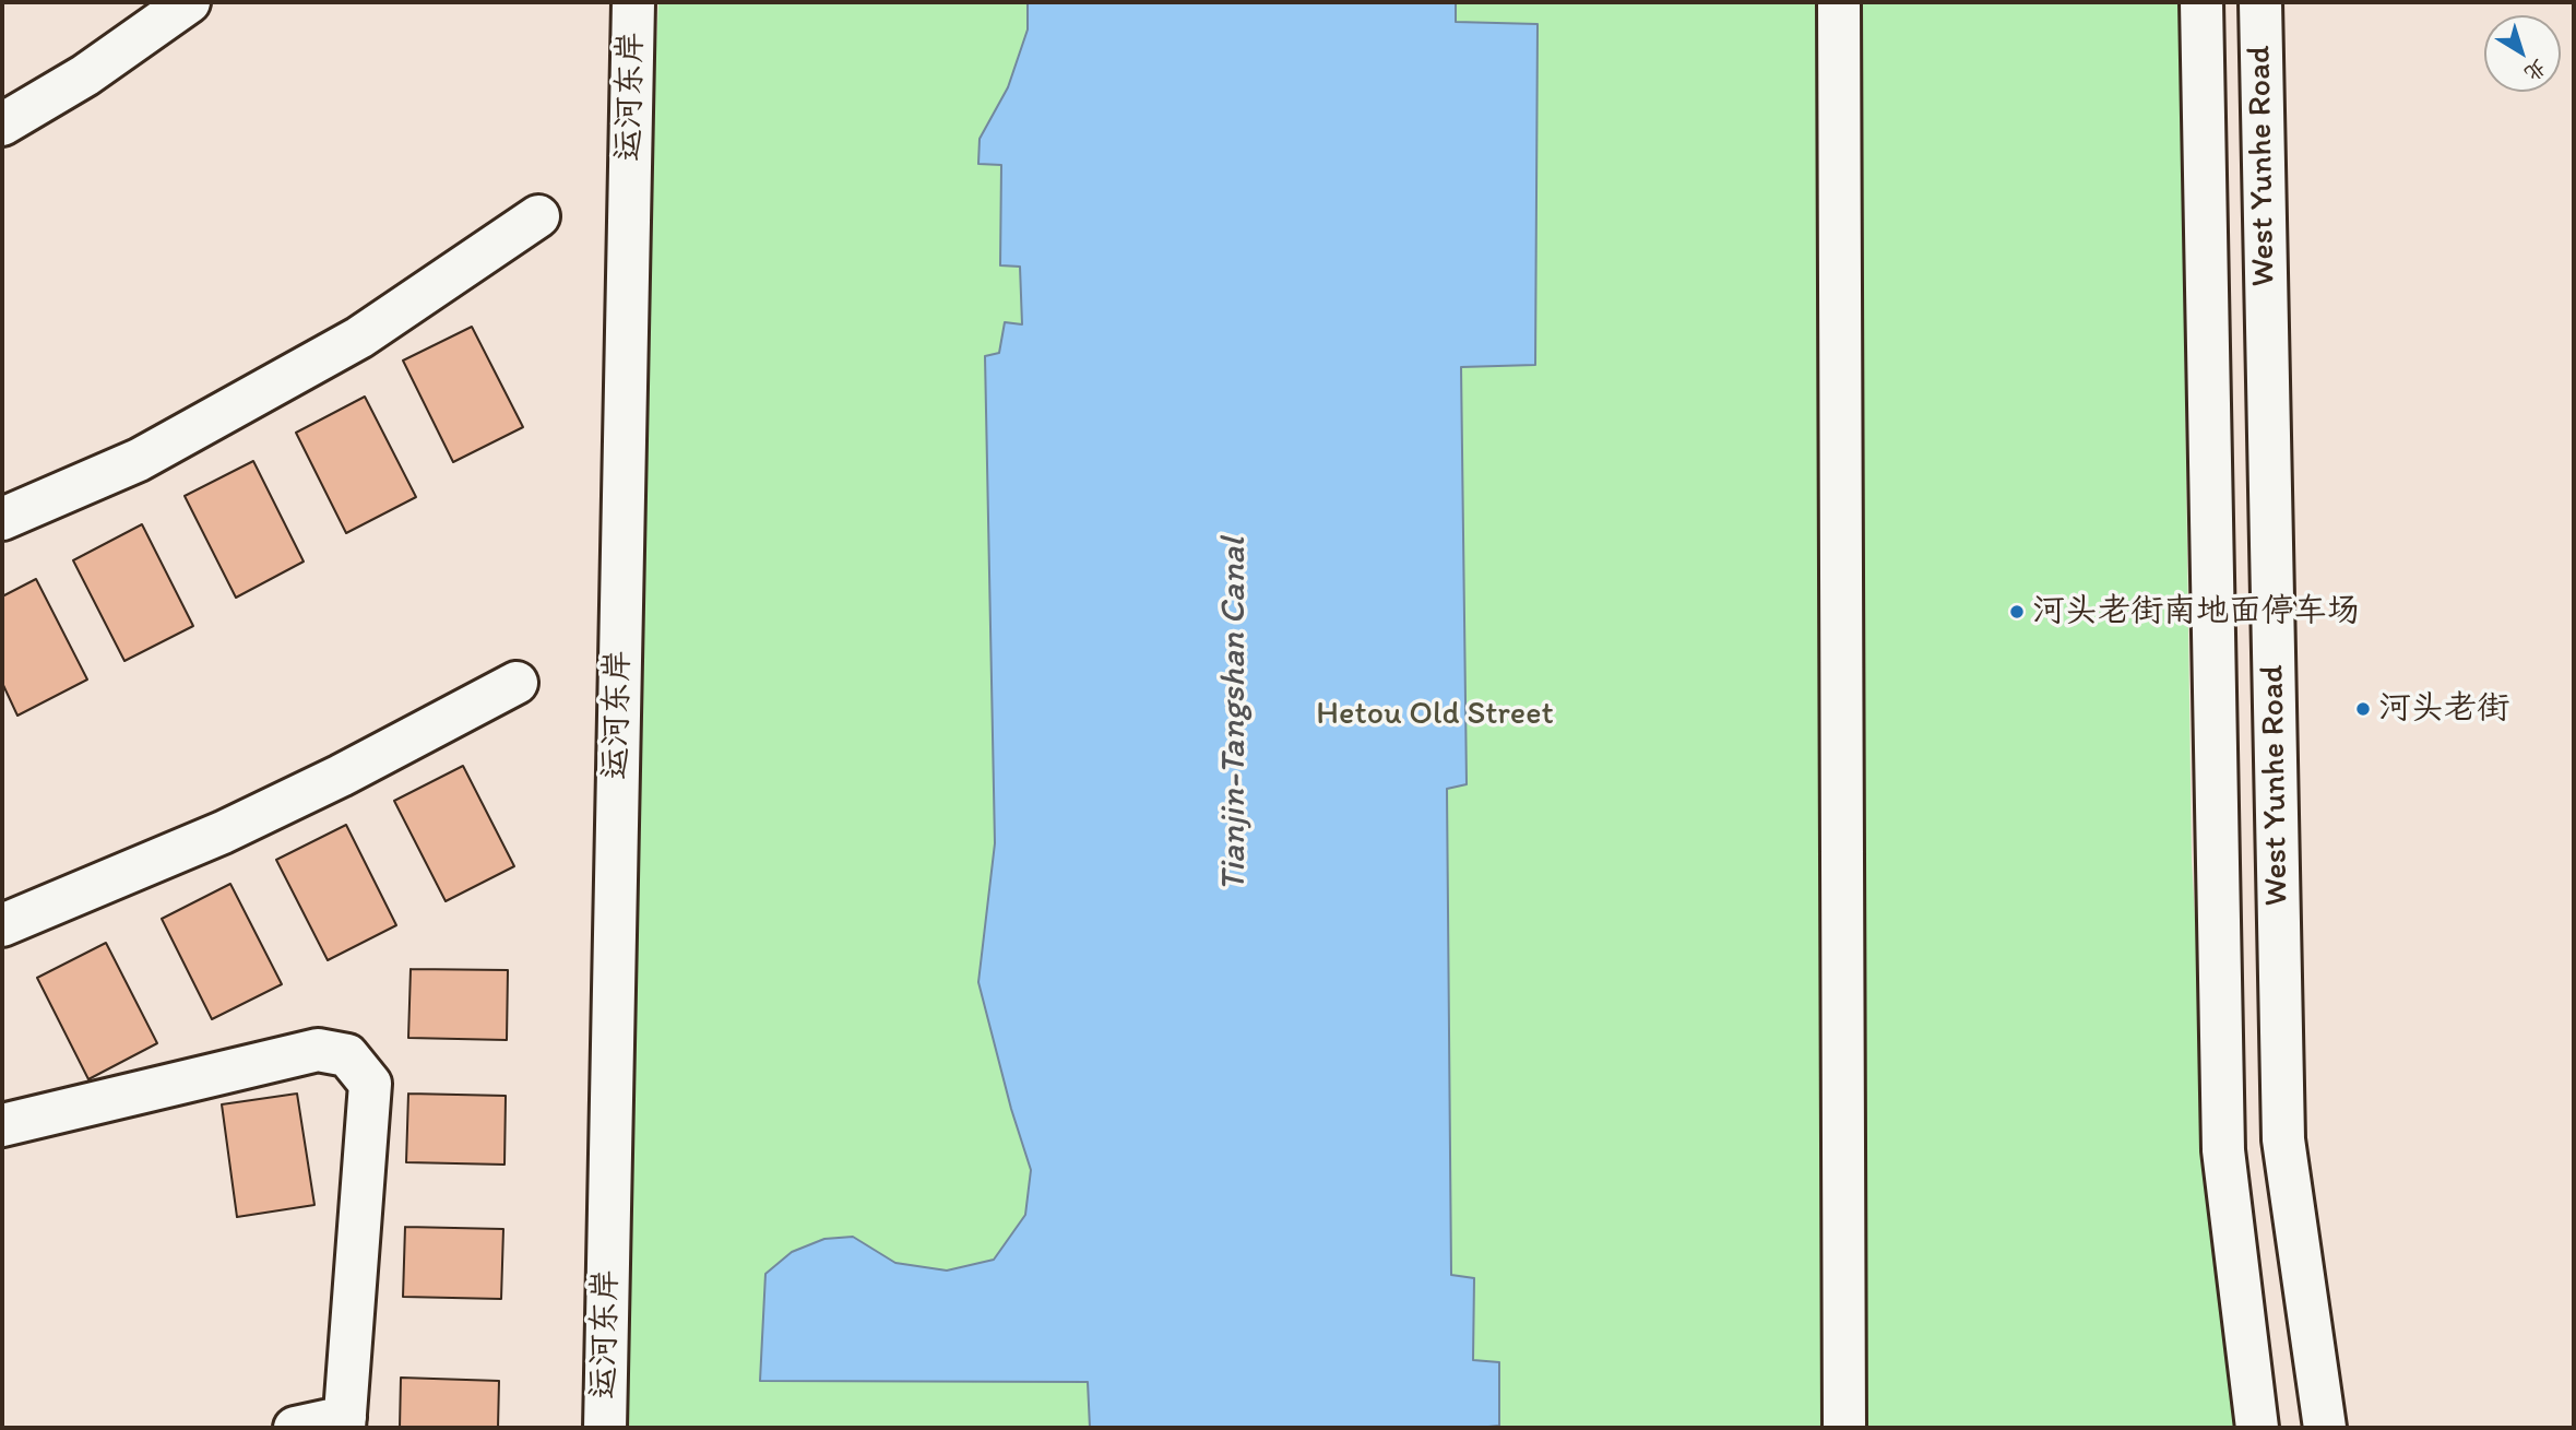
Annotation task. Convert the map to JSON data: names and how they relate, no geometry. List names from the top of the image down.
{
  "streets": {
    "main road": ["运河东岸", "West Yunhe Road"]
  },
  "water": ["Tianjin-Tangshan Canal"],
  "parks": ["Hetou Old Street"],
  "places": ["河头老街南地面停车场", "河头老街"],
  "north": "bottom right"
}
